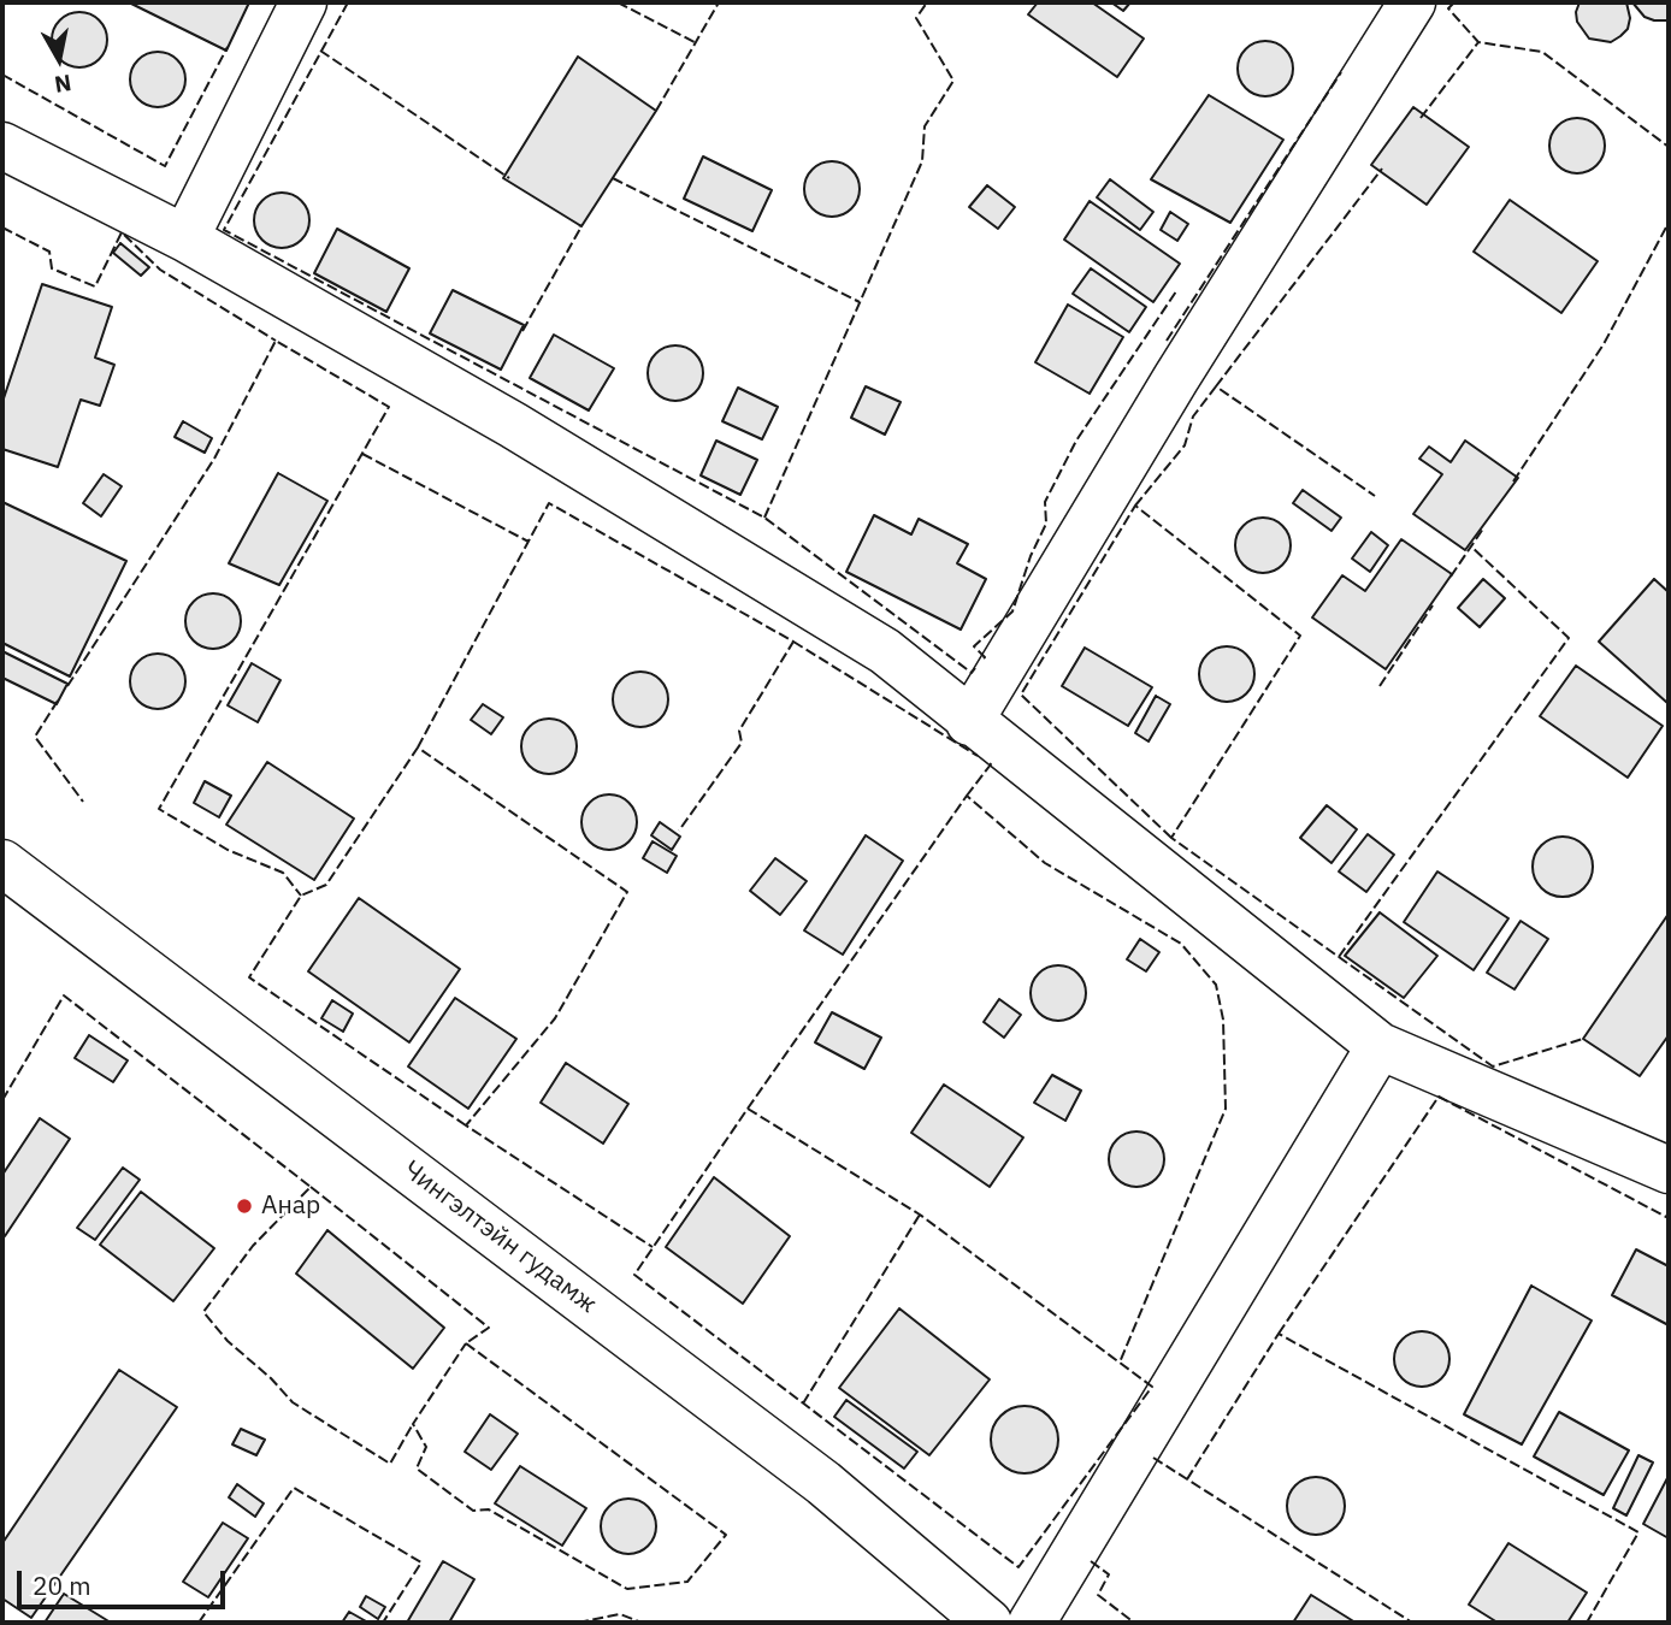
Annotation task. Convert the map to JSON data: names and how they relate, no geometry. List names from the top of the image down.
{
  "streets": {
    "street": ["Чингэлтэйн гудамж"]
  },
  "places": ["Анар"],
  "scale_bar": "20 m",
  "north": "bottom"
}
